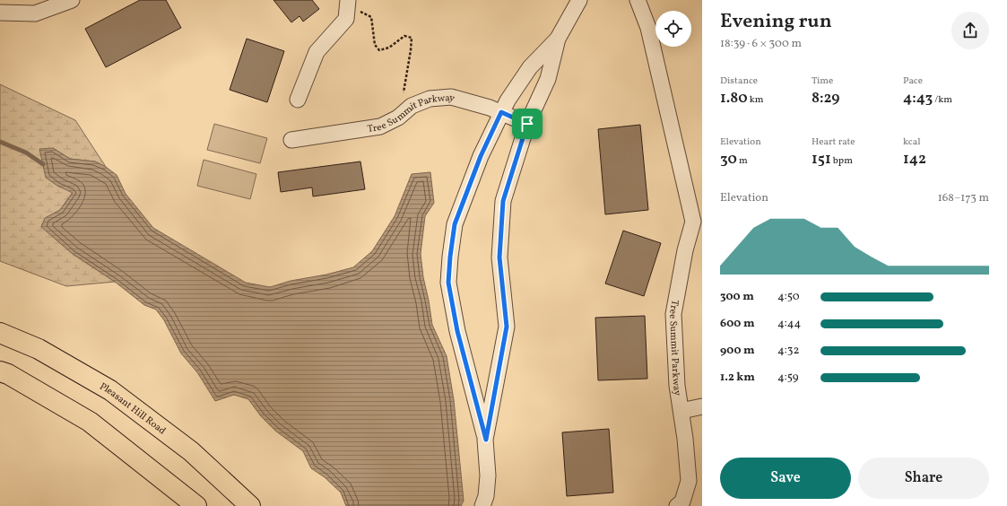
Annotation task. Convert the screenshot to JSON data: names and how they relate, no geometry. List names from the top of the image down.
{
  "streets": {
    "highway": ["Pleasant Hill Road"],
    "street": ["Tree Summit Parkway"]
  },
  "page": {
    "heading": ["Evening run", "18:39 · 6 × 300 m"],
    "stats": [
      ["Distance", "1.80 km"],
      ["Time", "8:29"],
      ["Pace", "4:43 /km"],
      ["Elevation", "30 m"],
      ["Heart rate", "151 bpm"],
      ["kcal", "142"]
    ],
    "chart": ["Elevation", "168–173 m"],
    "list": [
      {
        "name": "300 m",
        "note": "4:50"
      },
      {
        "name": "600 m",
        "note": "4:44"
      },
      {
        "name": "900 m",
        "note": "4:32"
      },
      {
        "name": "1.2 km",
        "note": "4:59"
      }
    ],
    "buttons": ["Save", "Share"]
  }
}
